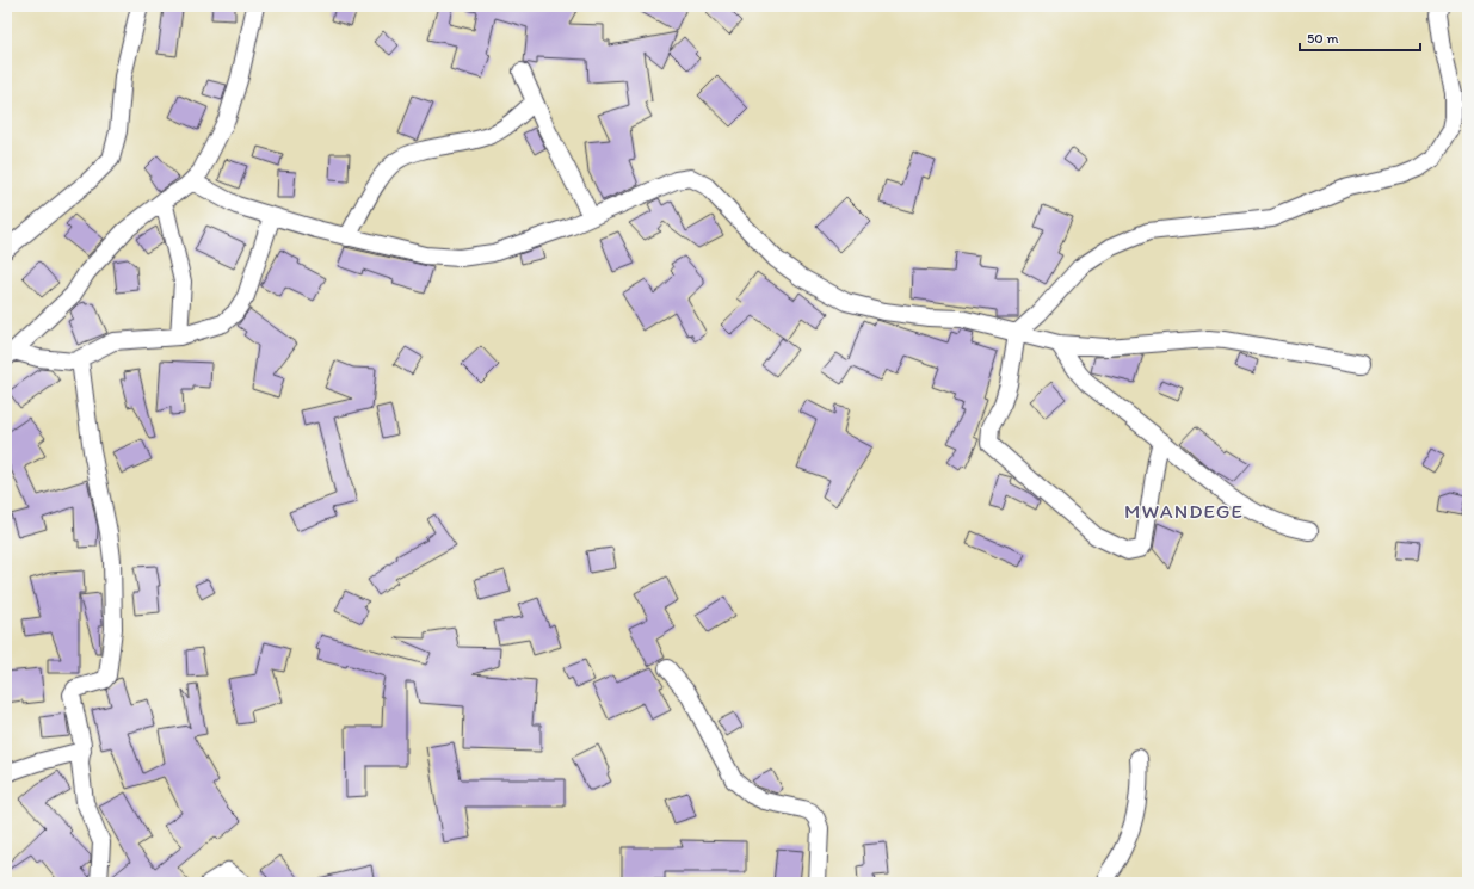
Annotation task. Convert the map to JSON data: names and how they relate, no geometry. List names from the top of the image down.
{
  "districts": ["MWANDEGE"],
  "scale_bar": "50 m"
}
